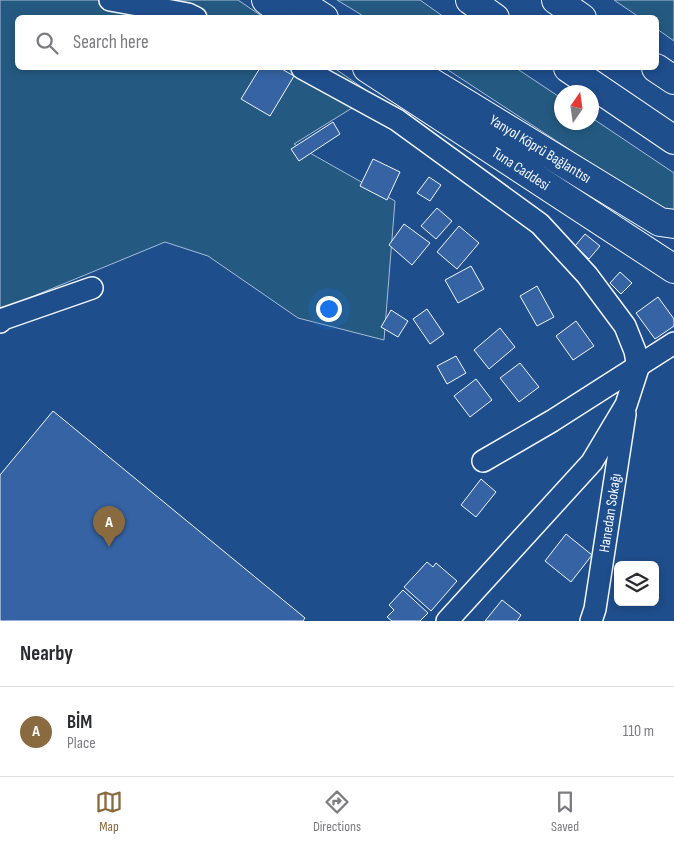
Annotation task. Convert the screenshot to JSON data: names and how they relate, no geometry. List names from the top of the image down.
{
  "streets": {
    "main road": ["Yanyol Köprü Bağlantısı", "Tuna Caddesi"],
    "street": ["Hanedan Sokağı"]
  },
  "north": "top",
  "page": {
    "search": "Search here",
    "pins": "A",
    "heading": "Nearby",
    "list": [
      {
        "mark": "A",
        "name": "BİM",
        "note": "Place",
        "value": "110 m"
      }
    ],
    "nav": ["Map", "Directions", "Saved"]
  }
}
